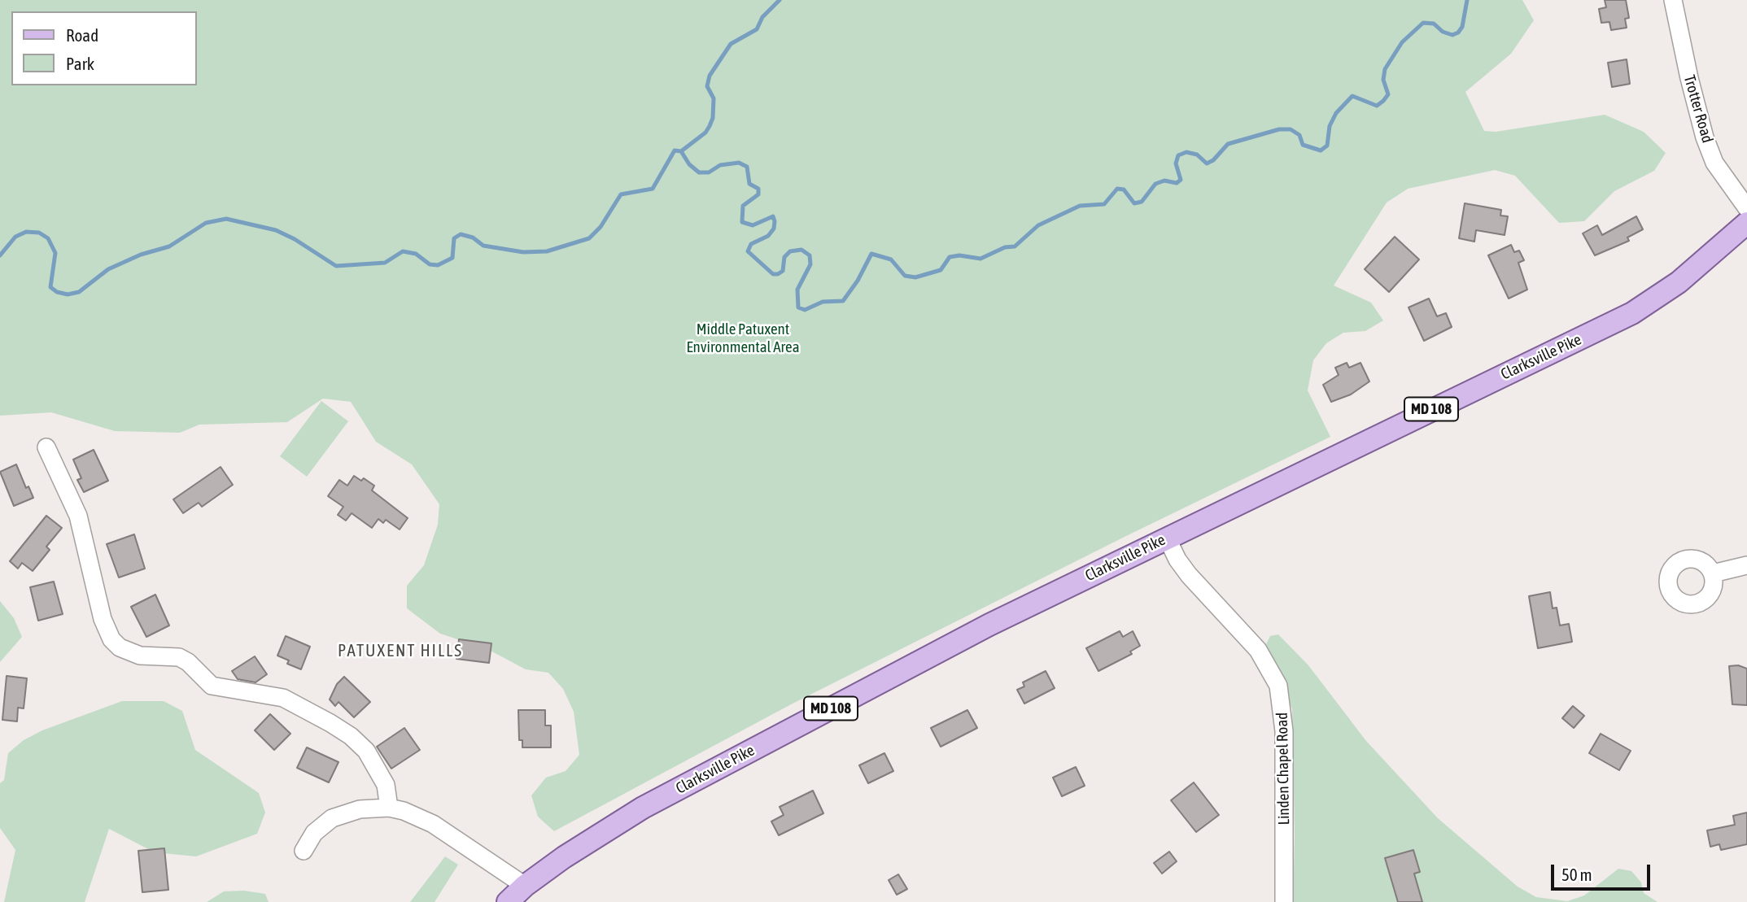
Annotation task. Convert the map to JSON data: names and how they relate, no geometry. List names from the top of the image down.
{
  "streets": {
    "main road": ["Clarksville Pike", "MD 108"],
    "street": ["Trotter Road", "Linden Chapel Road"]
  },
  "crossings": [
    ["Clarksville Pike", "Linden Chapel Road"]
  ],
  "districts": ["PATUXENT HILLS"],
  "parks": ["Middle Patuxent Environmental Area"],
  "legend": ["Road", "Park"],
  "scale_bar": "50 m"
}
